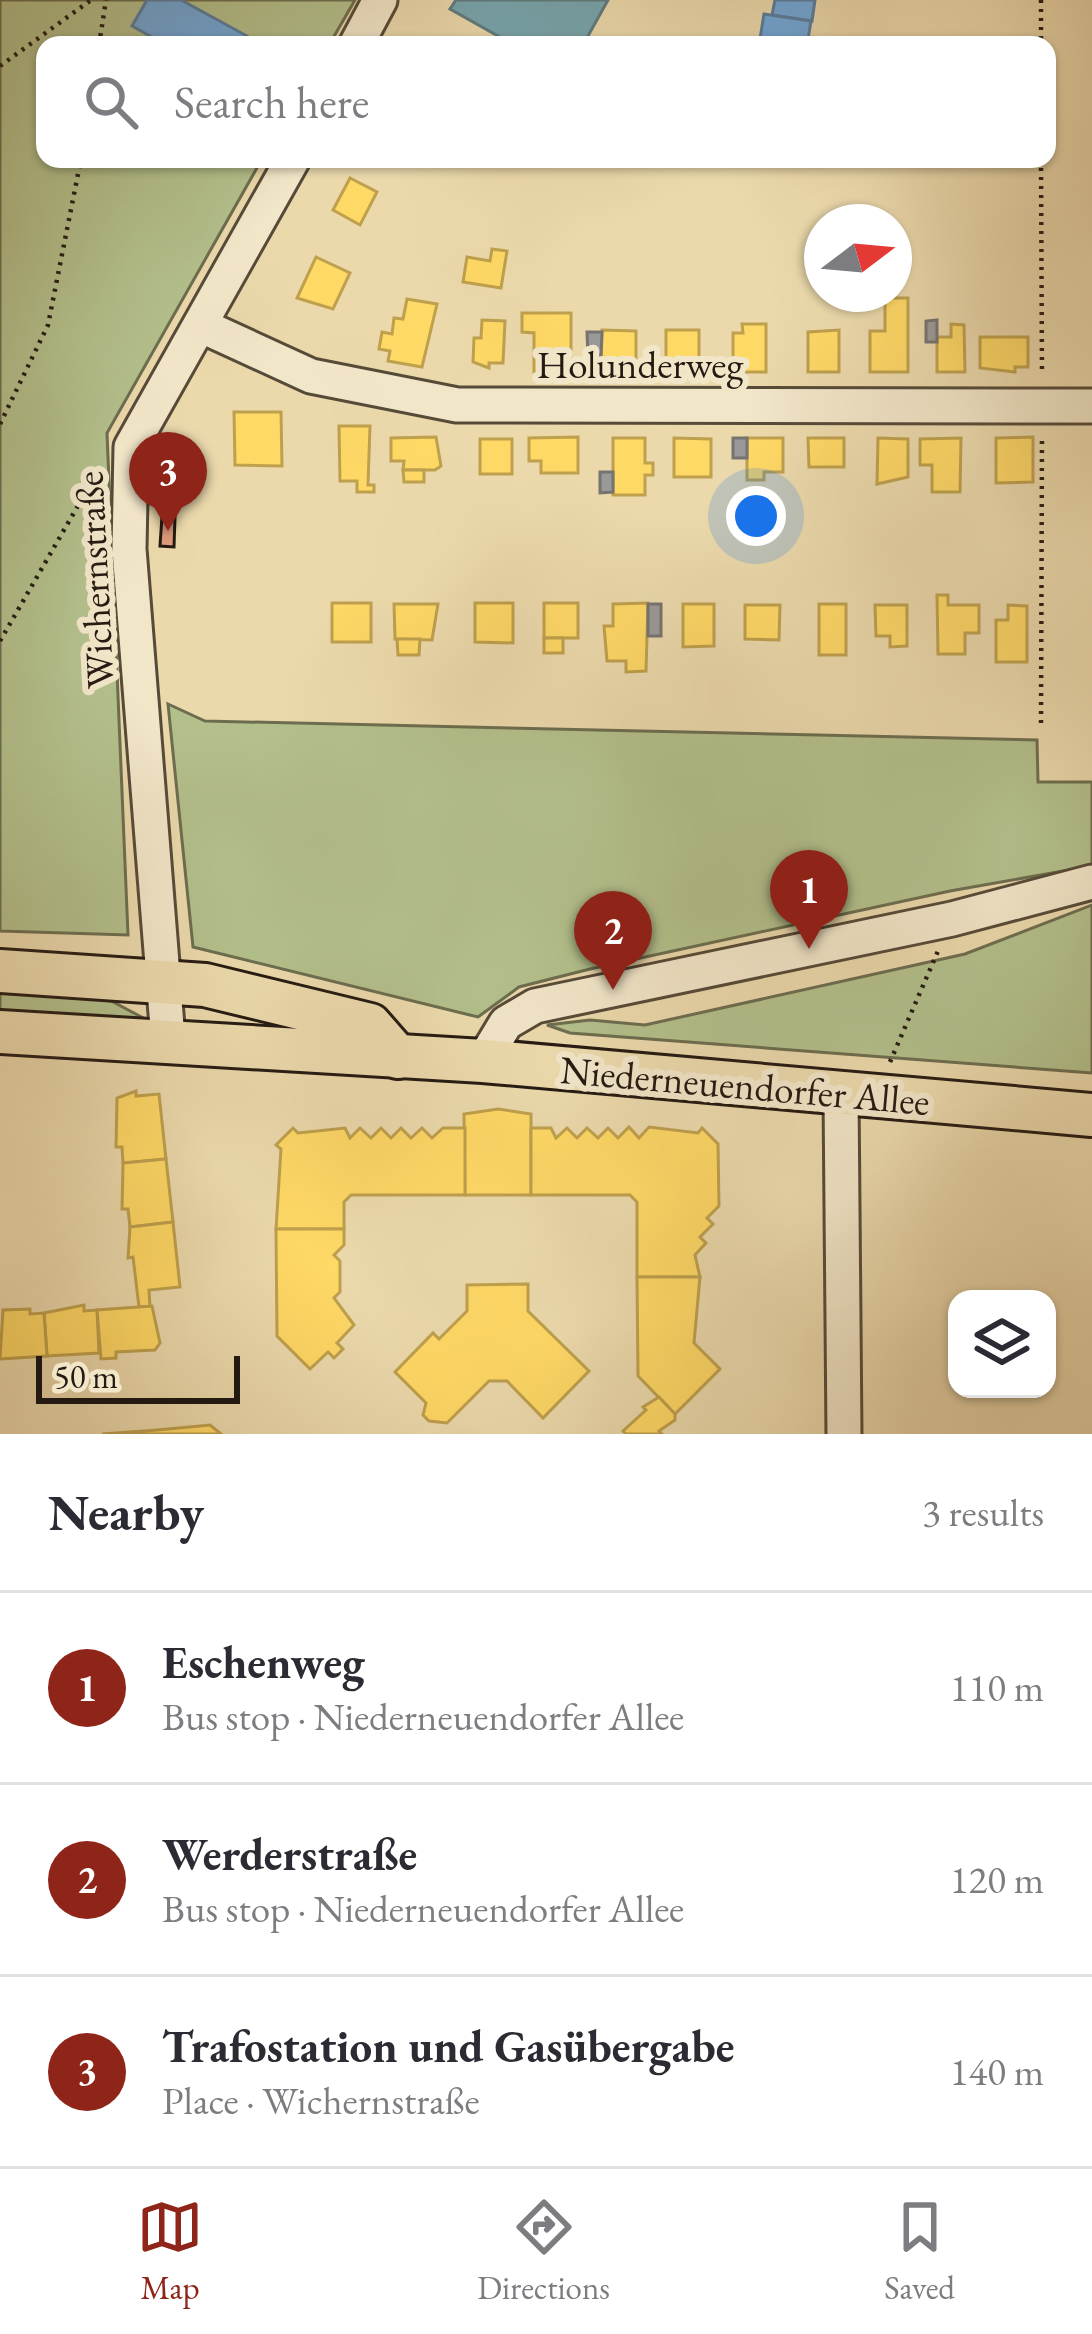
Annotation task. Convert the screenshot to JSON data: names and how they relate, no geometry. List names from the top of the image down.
{
  "streets": {
    "main road": ["Niederneuendorfer Allee"],
    "street": ["Holunderweg", "Wichernstraße"]
  },
  "crossings": [
    ["Holunderweg", "Wichernstraße"],
    ["Wichernstraße", "Niederneuendorfer Allee"]
  ],
  "scale_bar": "50 m",
  "north": "right",
  "page": {
    "search": "Search here",
    "pins": ["3", "1", "2"],
    "scale": "50 m",
    "heading": ["Nearby", "3 results"],
    "list": [
      {
        "mark": "1",
        "name": "Eschenweg",
        "note": "Bus stop · Niederneuendorfer Allee",
        "value": "110 m"
      },
      {
        "mark": "2",
        "name": "Werderstraße",
        "note": "Bus stop · Niederneuendorfer Allee",
        "value": "120 m"
      },
      {
        "mark": "3",
        "name": "Trafostation und Gasübergabe",
        "note": "Place · Wichernstraße",
        "value": "140 m"
      }
    ],
    "nav": ["Map", "Directions", "Saved"]
  }
}
